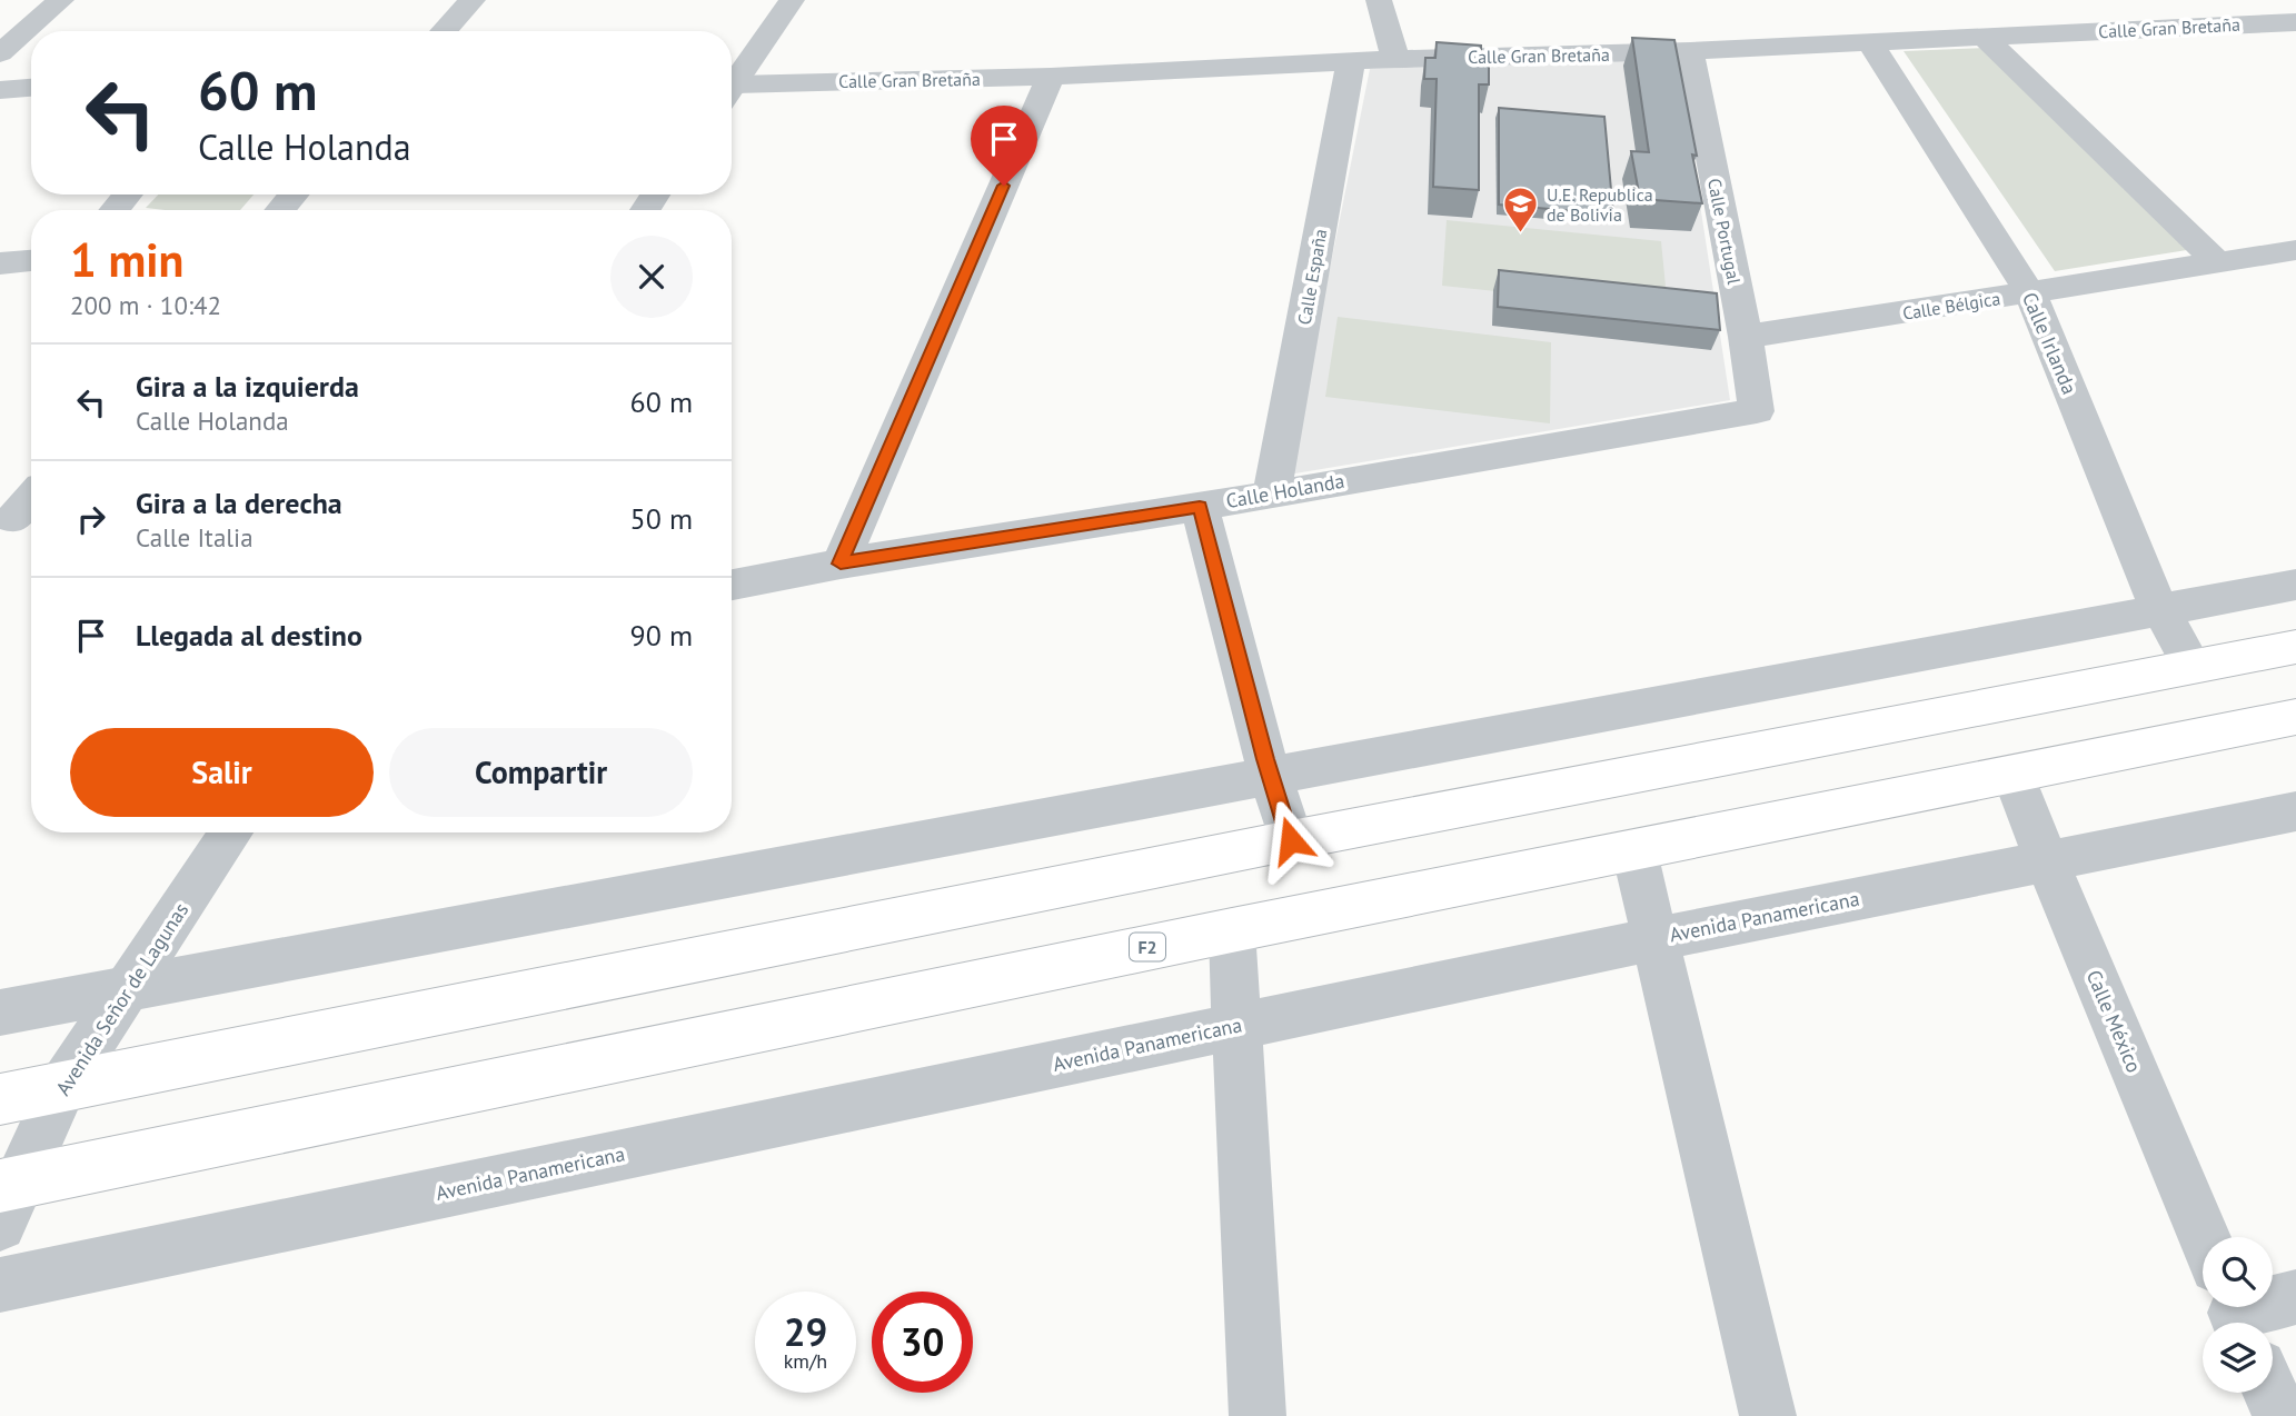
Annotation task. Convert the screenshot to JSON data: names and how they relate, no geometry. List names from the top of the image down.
{
  "streets": {
    "highway": ["F2"],
    "street": [
      "Calle Gran Bretaña",
      "Calle Portugal",
      "Calle España",
      "Calle Bélgica",
      "Calle Irlanda",
      "Calle Holanda",
      "Avenida Panamericana",
      "Avenida Señor de Lagunas",
      "Calle México"
    ]
  },
  "crossings": [
    ["Calle Gran Bretaña", "Calle Portugal"],
    ["Calle Gran Bretaña", "Calle España"],
    ["Calle Gran Bretaña", "Calle Irlanda"],
    ["Calle Portugal", "Calle Bélgica"],
    ["Calle Portugal", "Calle Holanda"],
    ["Calle España", "Calle Holanda"],
    ["Calle Bélgica", "Calle Irlanda"],
    ["Avenida Panamericana", "Calle México"],
    ["F2", "Avenida Señor de Lagunas"],
    ["F2", "Calle México"]
  ],
  "places": {
    "school or university": ["U.E. Republica de Bolivia"]
  },
  "page": {
    "turn": ["60 m", "Calle Holanda"],
    "heading": ["1 min", "200 m · 10:42"],
    "list": [
      {
        "name": "Gira a la izquierda",
        "note": "Calle Holanda",
        "value": "60 m"
      },
      {
        "name": "Gira a la derecha",
        "note": "Calle Italia",
        "value": "50 m"
      },
      {
        "name": "Llegada al destino",
        "value": "90 m"
      }
    ],
    "buttons": ["Salir", "Compartir"],
    "speed": "29 km/h",
    "limit": "30"
  }
}
